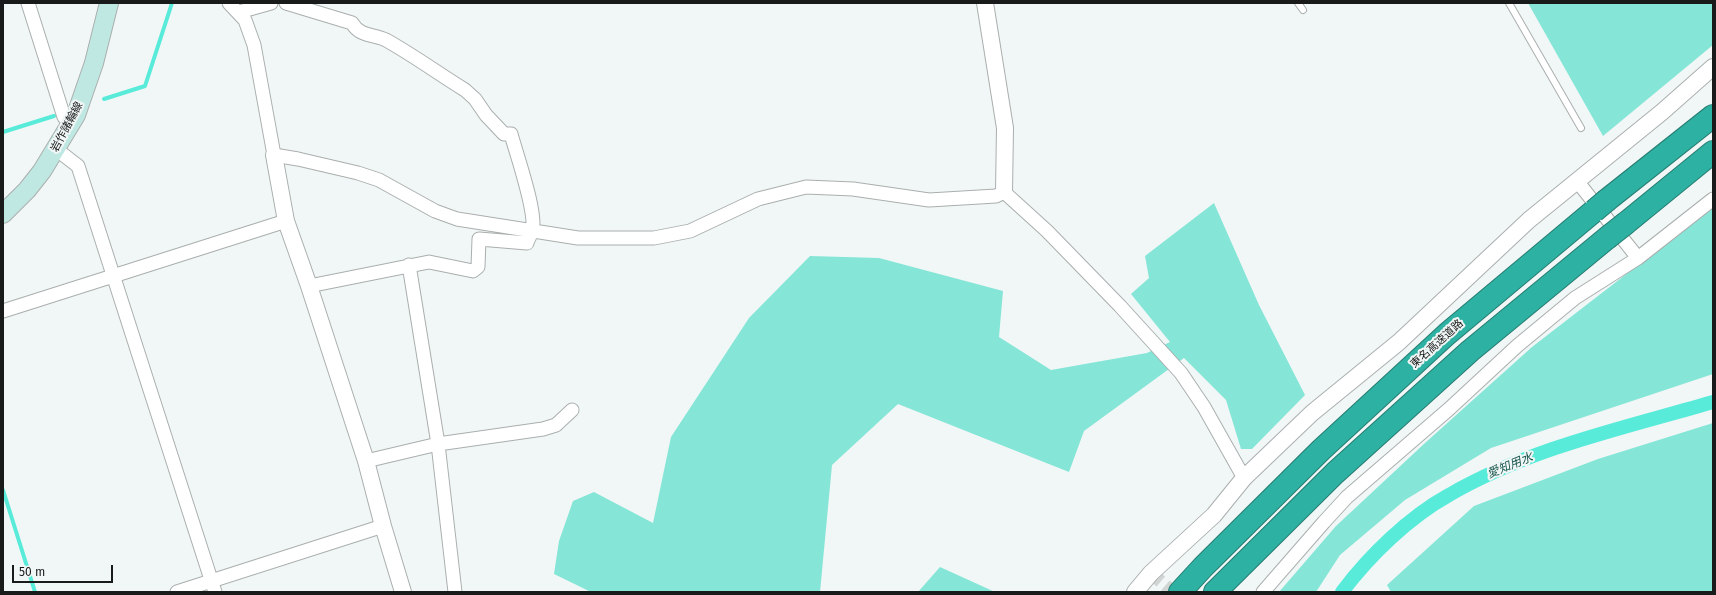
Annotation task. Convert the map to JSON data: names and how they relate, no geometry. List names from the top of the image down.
{
  "streets": {
    "highway": ["東名高速道路"],
    "main road": ["岩作諸輪線"]
  },
  "water": ["愛知用水"],
  "scale_bar": "50 m"
}
